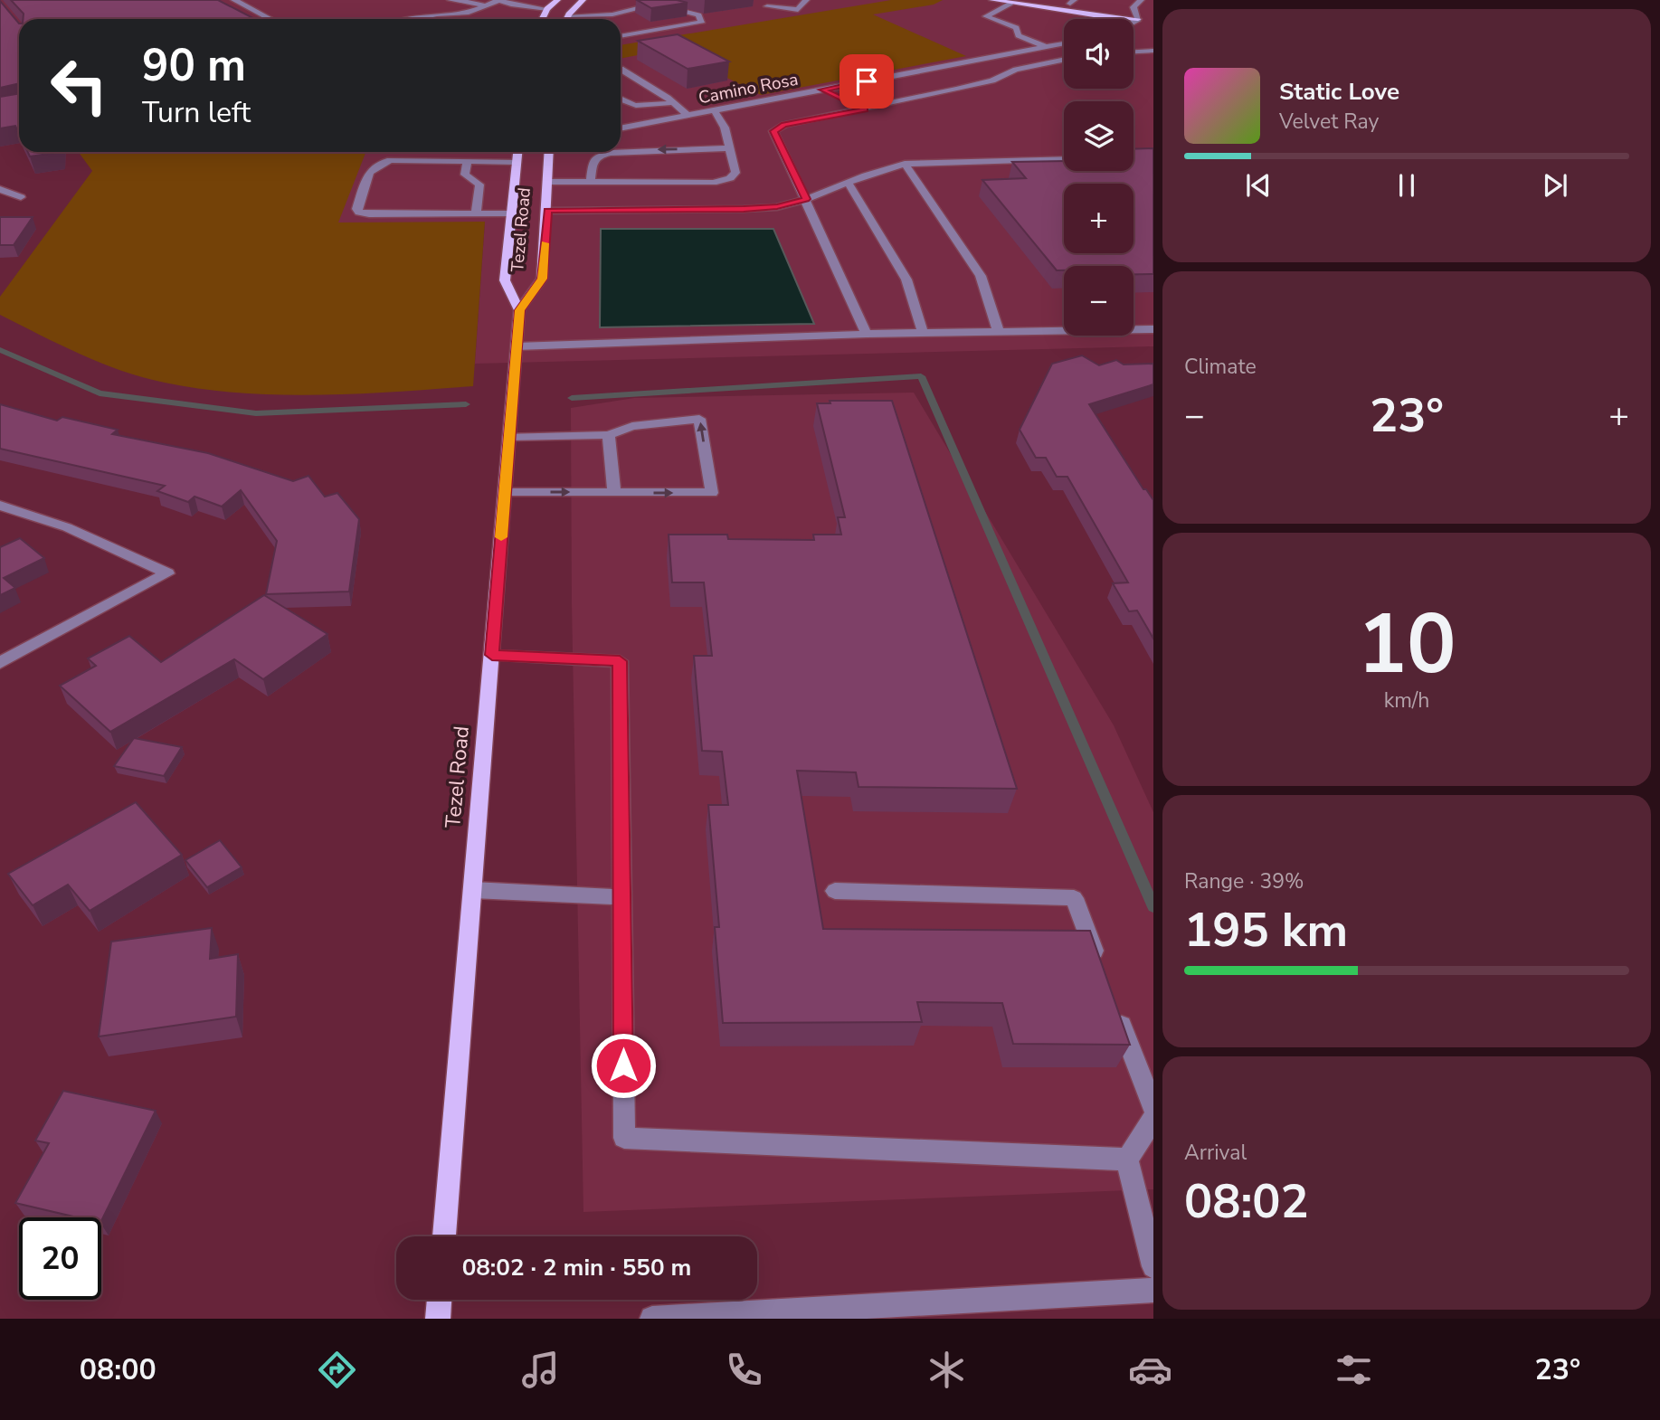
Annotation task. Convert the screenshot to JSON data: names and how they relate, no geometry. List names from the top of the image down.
{
  "streets": {
    "main road": ["Tezel Road"],
    "street": ["Camino Rosa"]
  },
  "page": {
    "map_buttons": ["+", "−"],
    "turn": ["90 m", "Turn left"],
    "song": ["Static Love", "Velvet Ray"],
    "tile": [
      "Climate",
      ["10", "km/h"],
      ["Range · 39%", "195 km"],
      ["Arrival", "08:02"]
    ],
    "heat": ["−", "23°", "+"],
    "limit": "20",
    "trip": "08:02 · 2 min · 550 m",
    "tabs": ["08:00", "23°"]
  }
}
